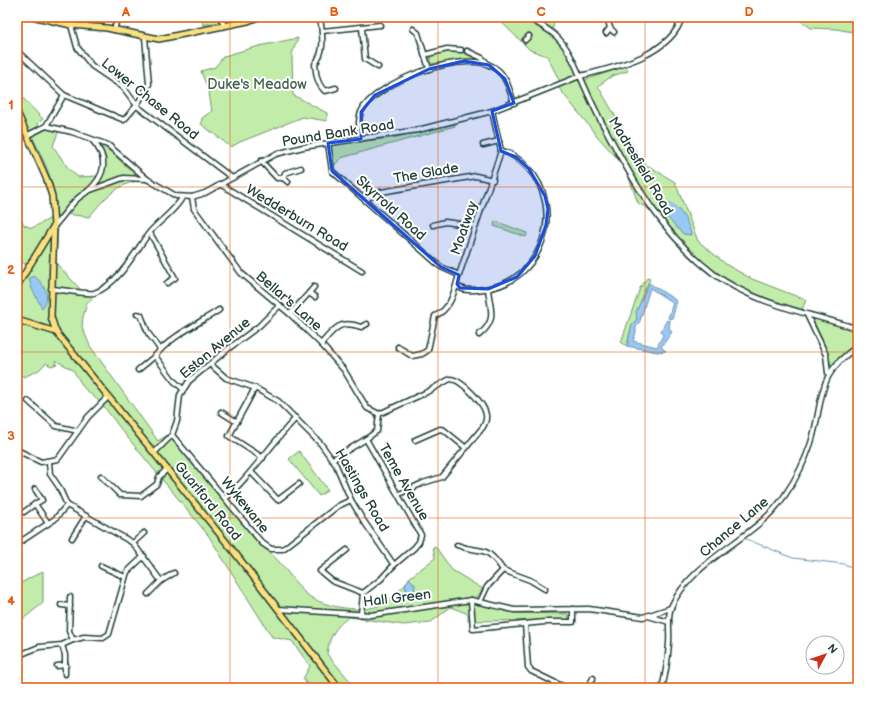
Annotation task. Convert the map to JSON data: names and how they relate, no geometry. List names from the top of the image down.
{
  "streets": {
    "main road": ["Guarlford Road"],
    "street": [
      "Lower Chase Road",
      "Pound Bank Road",
      "Madresfield Road",
      "The Glade",
      "Skyrrold Road",
      "Wedderburn Road",
      "Moatway",
      "Bellar's Lane",
      "Eston Avenue",
      "Teme Avenue",
      "Hastings Road",
      "Wykewane",
      "Chance Lane",
      "Hall Green"
    ]
  },
  "crossings": [
    ["Lower Chase Road", "Pound Bank Road"],
    ["Pound Bank Road", "Madresfield Road"],
    ["Pound Bank Road", "Skyrrold Road"],
    ["Pound Bank Road", "Wedderburn Road"],
    ["Pound Bank Road", "Moatway"],
    ["Pound Bank Road", "Bellar's Lane"],
    ["The Glade", "Skyrrold Road"],
    ["The Glade", "Moatway"],
    ["Skyrrold Road", "Moatway"],
    ["Bellar's Lane", "Eston Avenue"],
    ["Bellar's Lane", "Teme Avenue"],
    ["Eston Avenue", "Hastings Road"],
    ["Eston Avenue", "Guarlford Road"],
    ["Eston Avenue", "Wykewane"],
    ["Teme Avenue", "Hastings Road"],
    ["Hastings Road", "Wykewane"],
    ["Guarlford Road", "Hall Green"],
    ["Chance Lane", "Hall Green"]
  ],
  "parks": ["Duke's Meadow"],
  "north": "top right",
  "grid": {
    "columns": [
      "A",
      "B",
      "C",
      "D"
    ],
    "rows": [
      "1",
      "2",
      "3",
      "4"
    ]
  }
}
